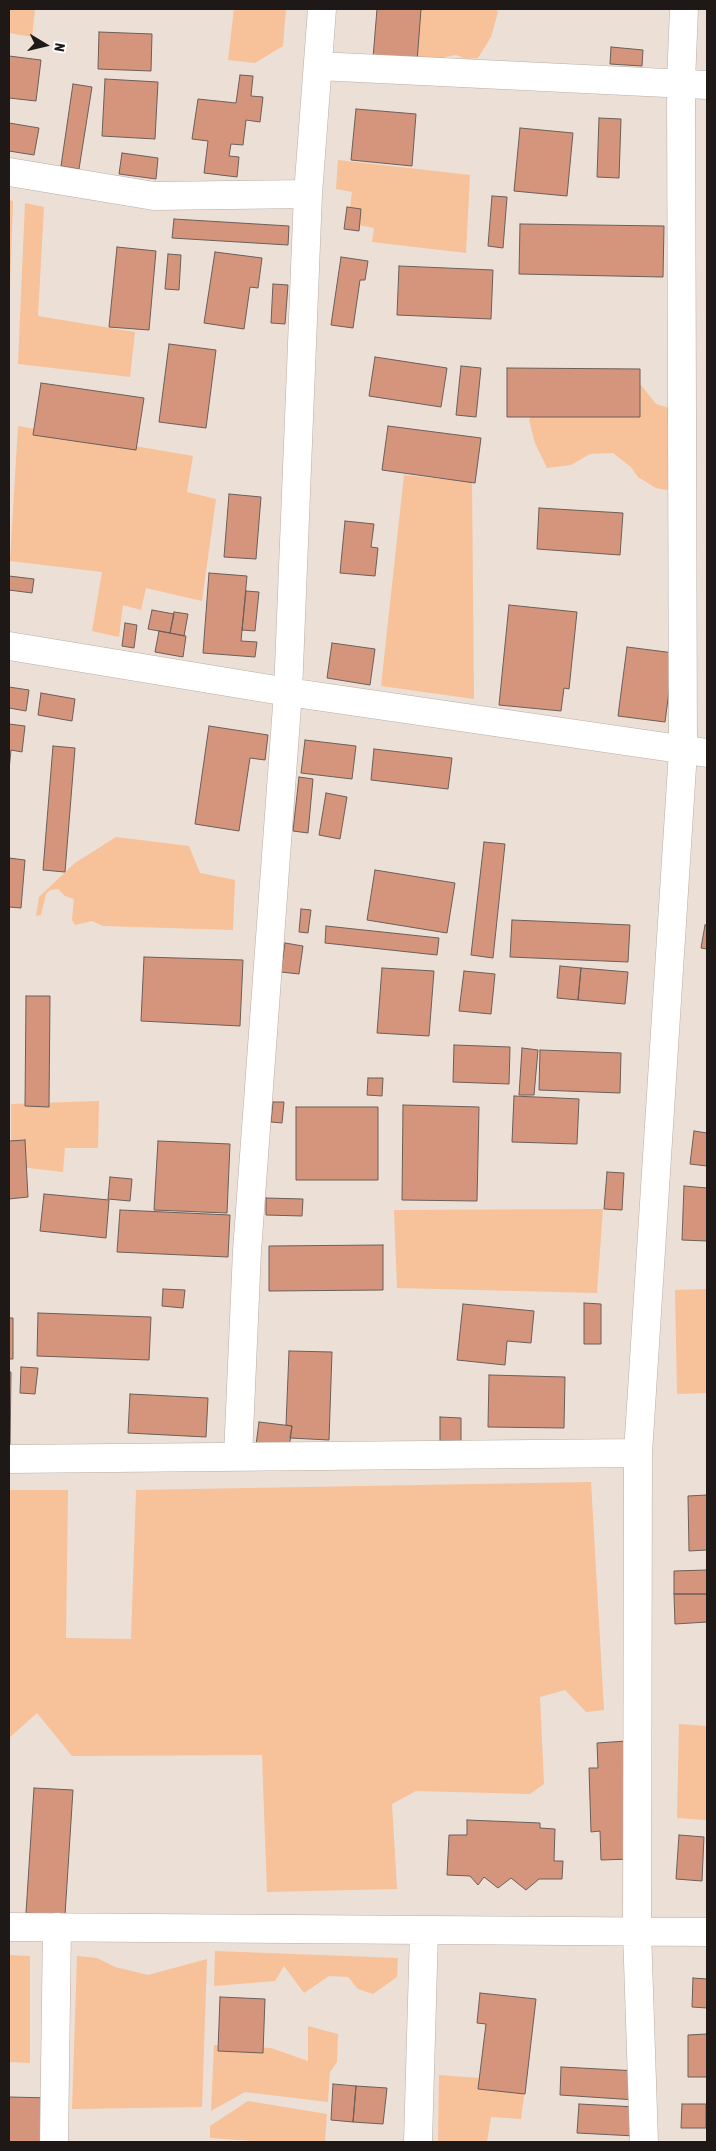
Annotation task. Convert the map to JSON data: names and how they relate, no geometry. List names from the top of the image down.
{
  "north": "right"
}
